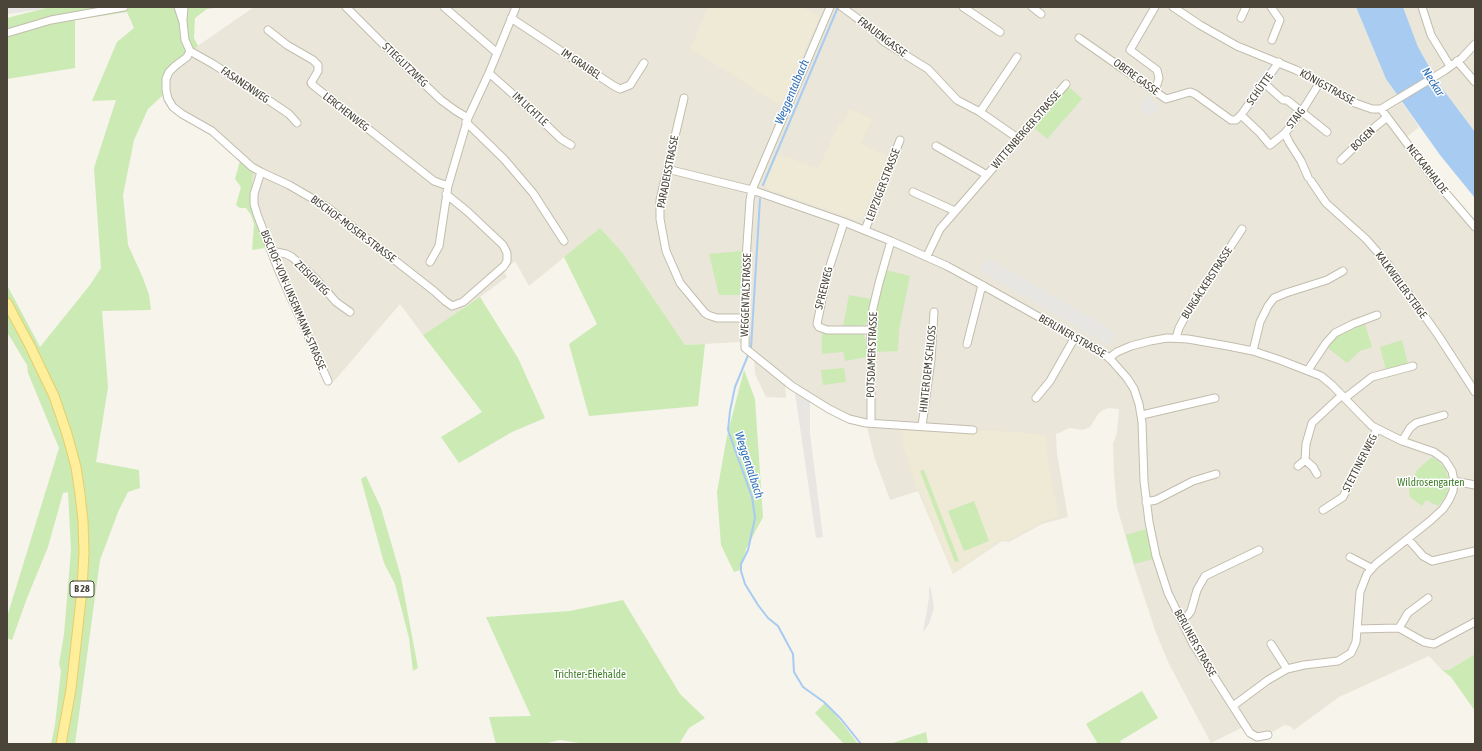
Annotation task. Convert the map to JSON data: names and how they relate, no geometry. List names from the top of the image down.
{
  "streets": {
    "main road": ["B 28"],
    "street": [
      "FRAUENGASSE",
      "IM GRAIBEL",
      "STIEGLITZWEG",
      "OBERE GASSE",
      "FASANENWEG",
      "KÖNIGSTRASSE",
      "SCHÜTTE",
      "IM LICHTLE",
      "LERCHENWEG",
      "STAIG",
      "WITTENBERGER STRASSE",
      "BOGEN",
      "NECKARHALDE",
      "PARADEISSTRASSE",
      "LEIPZIGER STRASSE",
      "BISCHOF-MOSER-STRASSE",
      "ZEISIGWEG",
      "BURGÄCKERSTRASSE",
      "KALKWEILER STEIGE",
      "SPREEWEG",
      "WEGGENTALSTRASSE",
      "BISCHOF-VON-LINSENMANN-STRASSE",
      "BERLINER STRASSE",
      "POTSDAMER STRASSE",
      "HINTER DEM SCHLOSS",
      "STETTINER WEG"
    ]
  },
  "crossings": [
    ["FRAUENGASSE", "WITTENBERGER STRASSE"],
    ["OBERE GASSE", "SCHÜTTE"],
    ["FASANENWEG", "BISCHOF-MOSER-STRASSE"],
    ["KÖNIGSTRASSE", "SCHÜTTE"],
    ["KÖNIGSTRASSE", "STAIG"],
    ["KÖNIGSTRASSE", "NECKARHALDE"],
    ["SCHÜTTE", "STAIG"],
    ["STAIG", "KALKWEILER STEIGE"],
    ["WITTENBERGER STRASSE", "BERLINER STRASSE"],
    ["BOGEN", "NECKARHALDE"],
    ["PARADEISSTRASSE", "WEGGENTALSTRASSE"],
    ["PARADEISSTRASSE", "BERLINER STRASSE"],
    ["LEIPZIGER STRASSE", "BERLINER STRASSE"],
    ["BISCHOF-MOSER-STRASSE", "BISCHOF-VON-LINSENMANN-STRASSE"],
    ["ZEISIGWEG", "BISCHOF-VON-LINSENMANN-STRASSE"],
    ["SPREEWEG", "BERLINER STRASSE"],
    ["SPREEWEG", "POTSDAMER STRASSE"],
    ["WEGGENTALSTRASSE", "BERLINER STRASSE"],
    ["WEGGENTALSTRASSE", "POTSDAMER STRASSE"],
    ["WEGGENTALSTRASSE", "HINTER DEM SCHLOSS"],
    ["BERLINER STRASSE", "POTSDAMER STRASSE"]
  ],
  "water": ["Neckar", "Weggentalbach"],
  "parks": ["Wildrosengarten", "Trichter-Ehehalde"]
}
